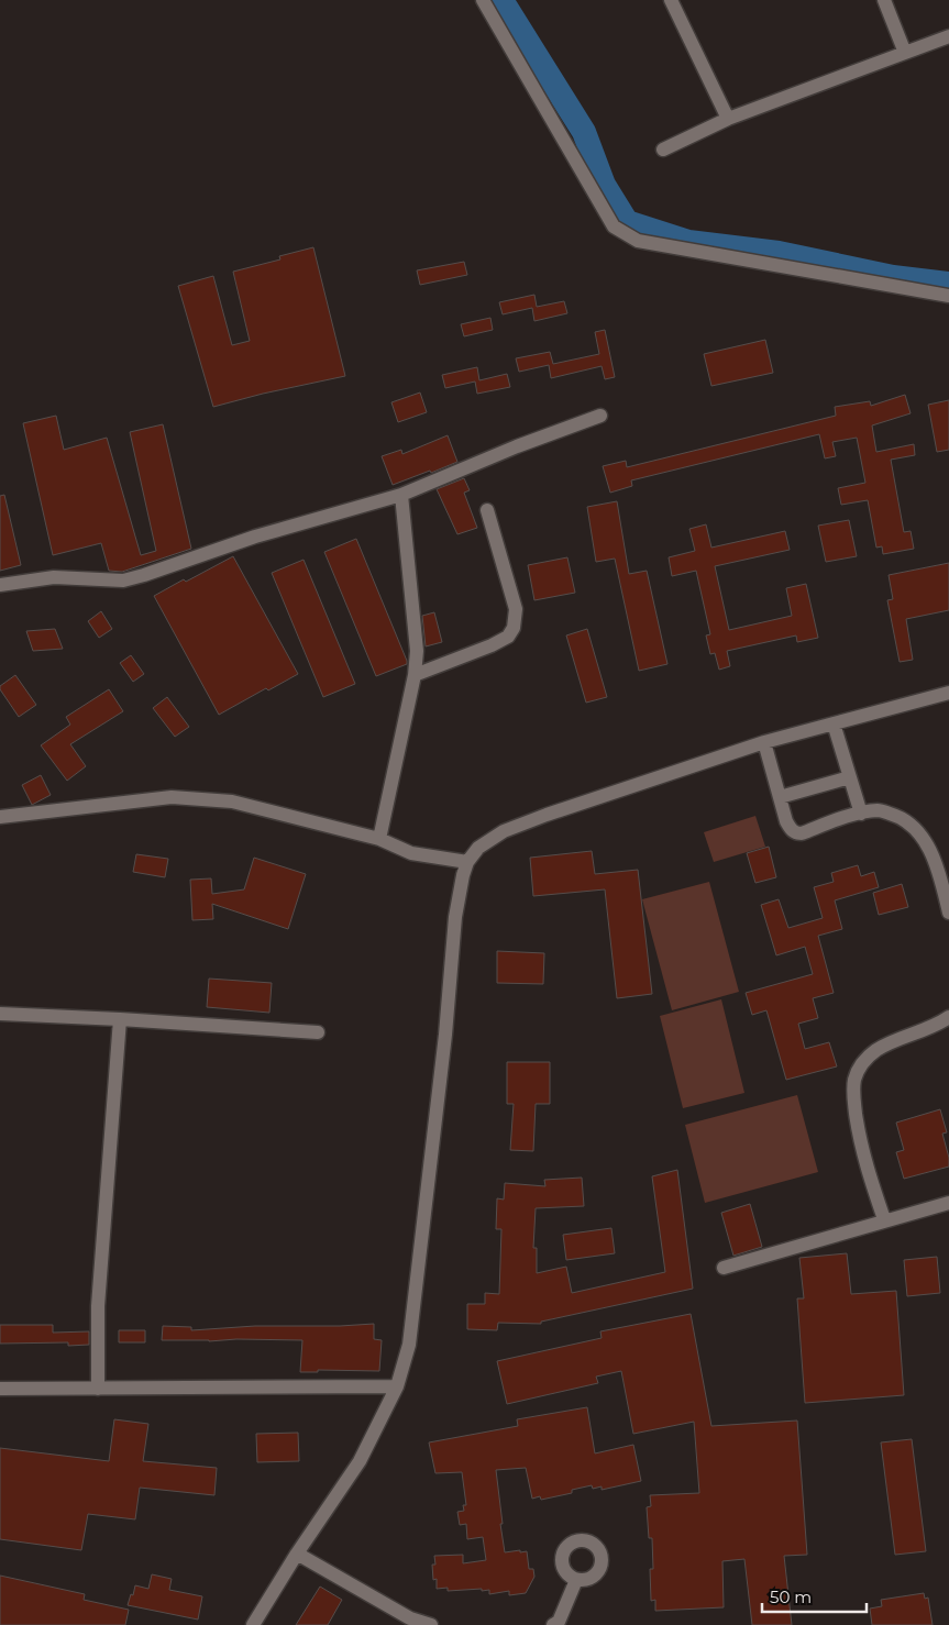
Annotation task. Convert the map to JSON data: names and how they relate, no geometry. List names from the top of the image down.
{
  "scale_bar": "50 m"
}
